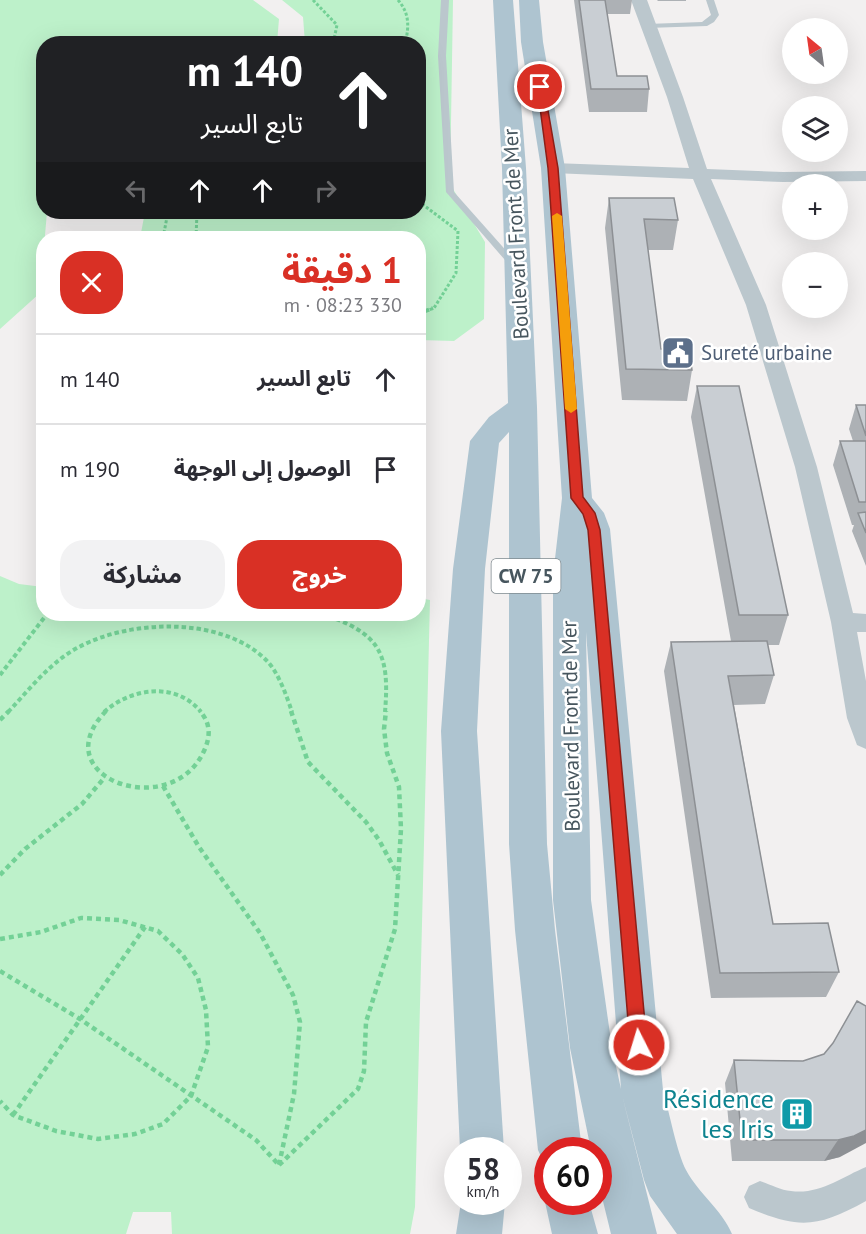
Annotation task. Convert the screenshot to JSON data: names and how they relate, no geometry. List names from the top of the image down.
{
  "streets": {
    "main road": ["Boulevard Front de Mer", "CW 75"]
  },
  "places": {
    "public building": ["Sureté urbaine"],
    "building": ["Résidence les Iris"]
  },
  "north": "top left",
  "page": {
    "map_buttons": ["+", "−"],
    "turn": ["140 m", "تابع السير"],
    "heading": ["1 دقيقة", "330 m · 08:23"],
    "list": [
      {
        "name": "تابع السير",
        "value": "140 m"
      },
      {
        "name": "الوصول إلى الوجهة",
        "value": "190 m"
      }
    ],
    "buttons": ["خروج", "مشاركة"],
    "speed": "58 km/h",
    "limit": "60"
  }
}
